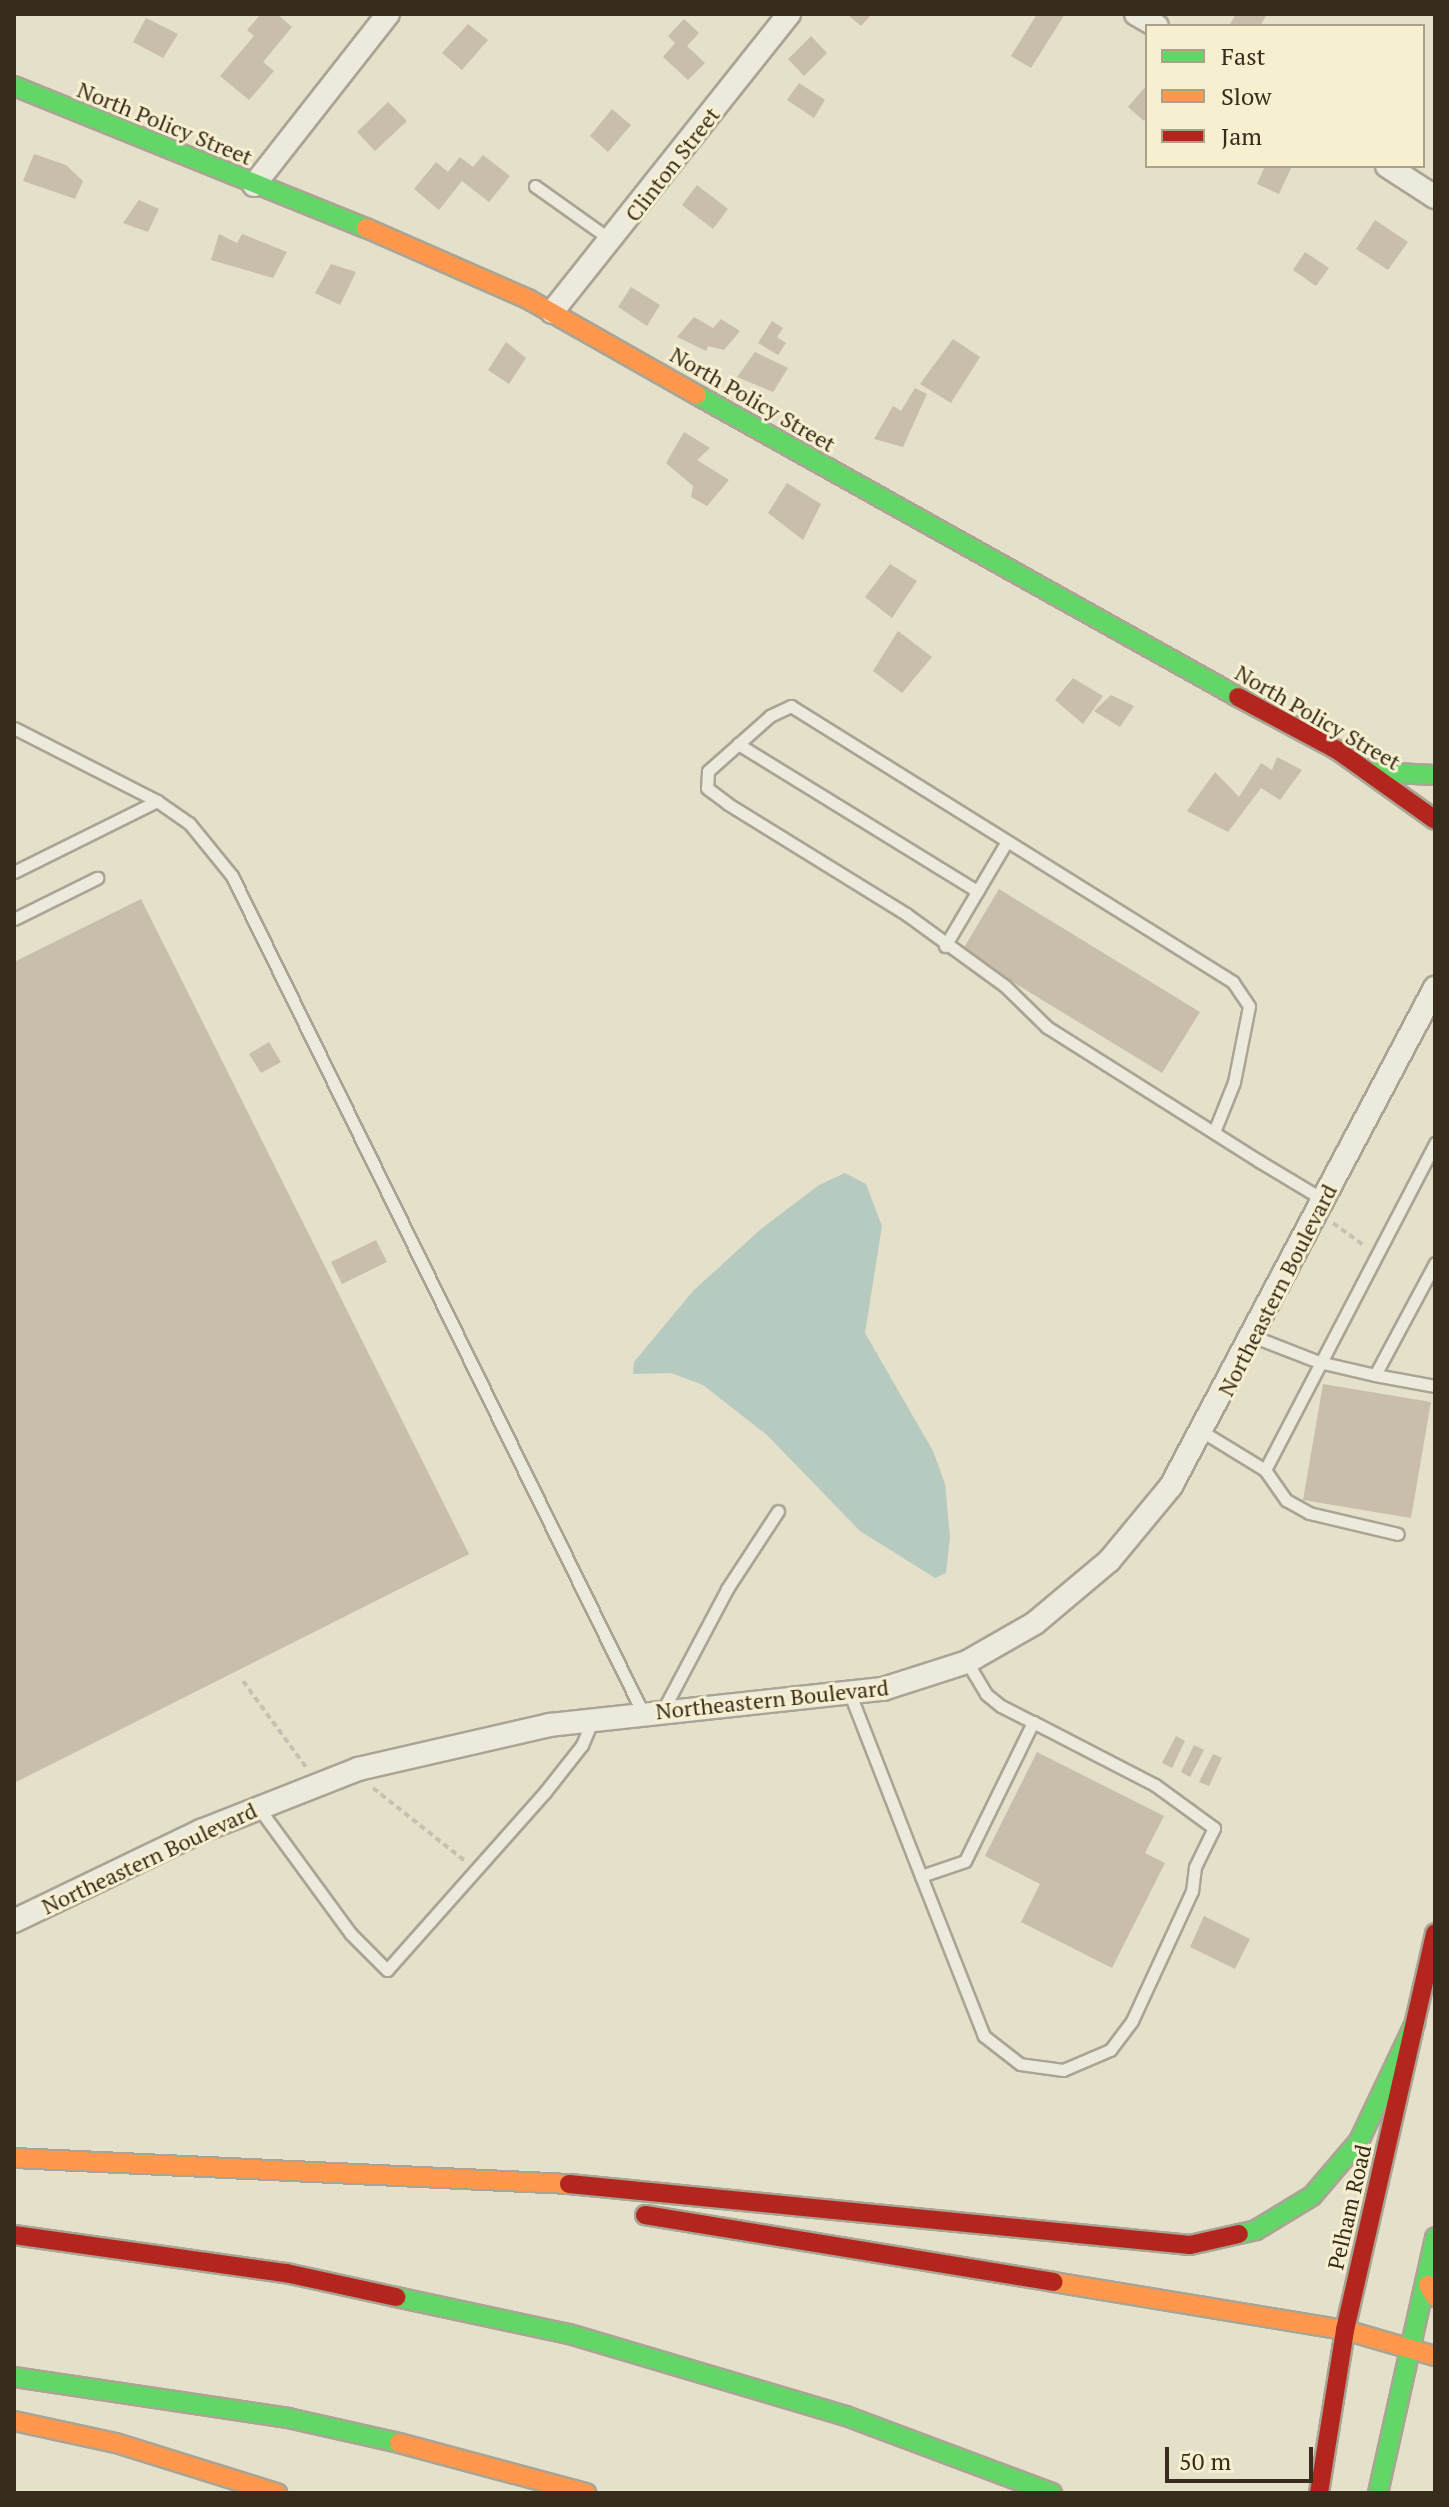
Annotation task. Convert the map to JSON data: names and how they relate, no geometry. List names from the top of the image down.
{
  "streets": {
    "main road": ["North Policy Street", "Pelham Road"],
    "street": ["Clinton Street", "Northeastern Boulevard"]
  },
  "crossings": [
    ["North Policy Street", "Clinton Street"]
  ],
  "legend": ["Fast", "Slow", "Jam"],
  "scale_bar": "50 m"
}
